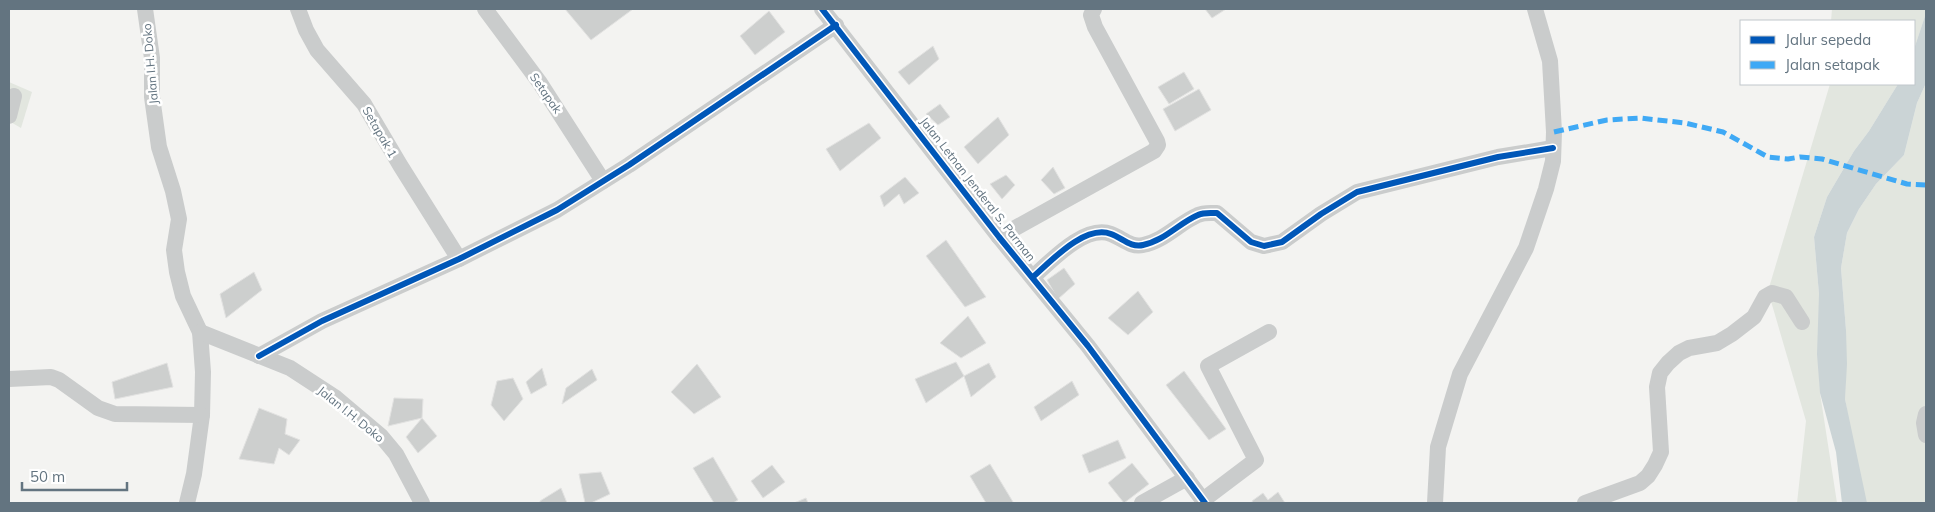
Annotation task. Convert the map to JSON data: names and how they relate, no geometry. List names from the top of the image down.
{
  "streets": {
    "street": [
      "Jalan I.H. Doko",
      "Setapak",
      "Setapak 1",
      "Jalan Letnan Jenderal S. Parman"
    ]
  },
  "legend": ["Jalur sepeda", "Jalan setapak"],
  "scale_bar": "50 m"
}
